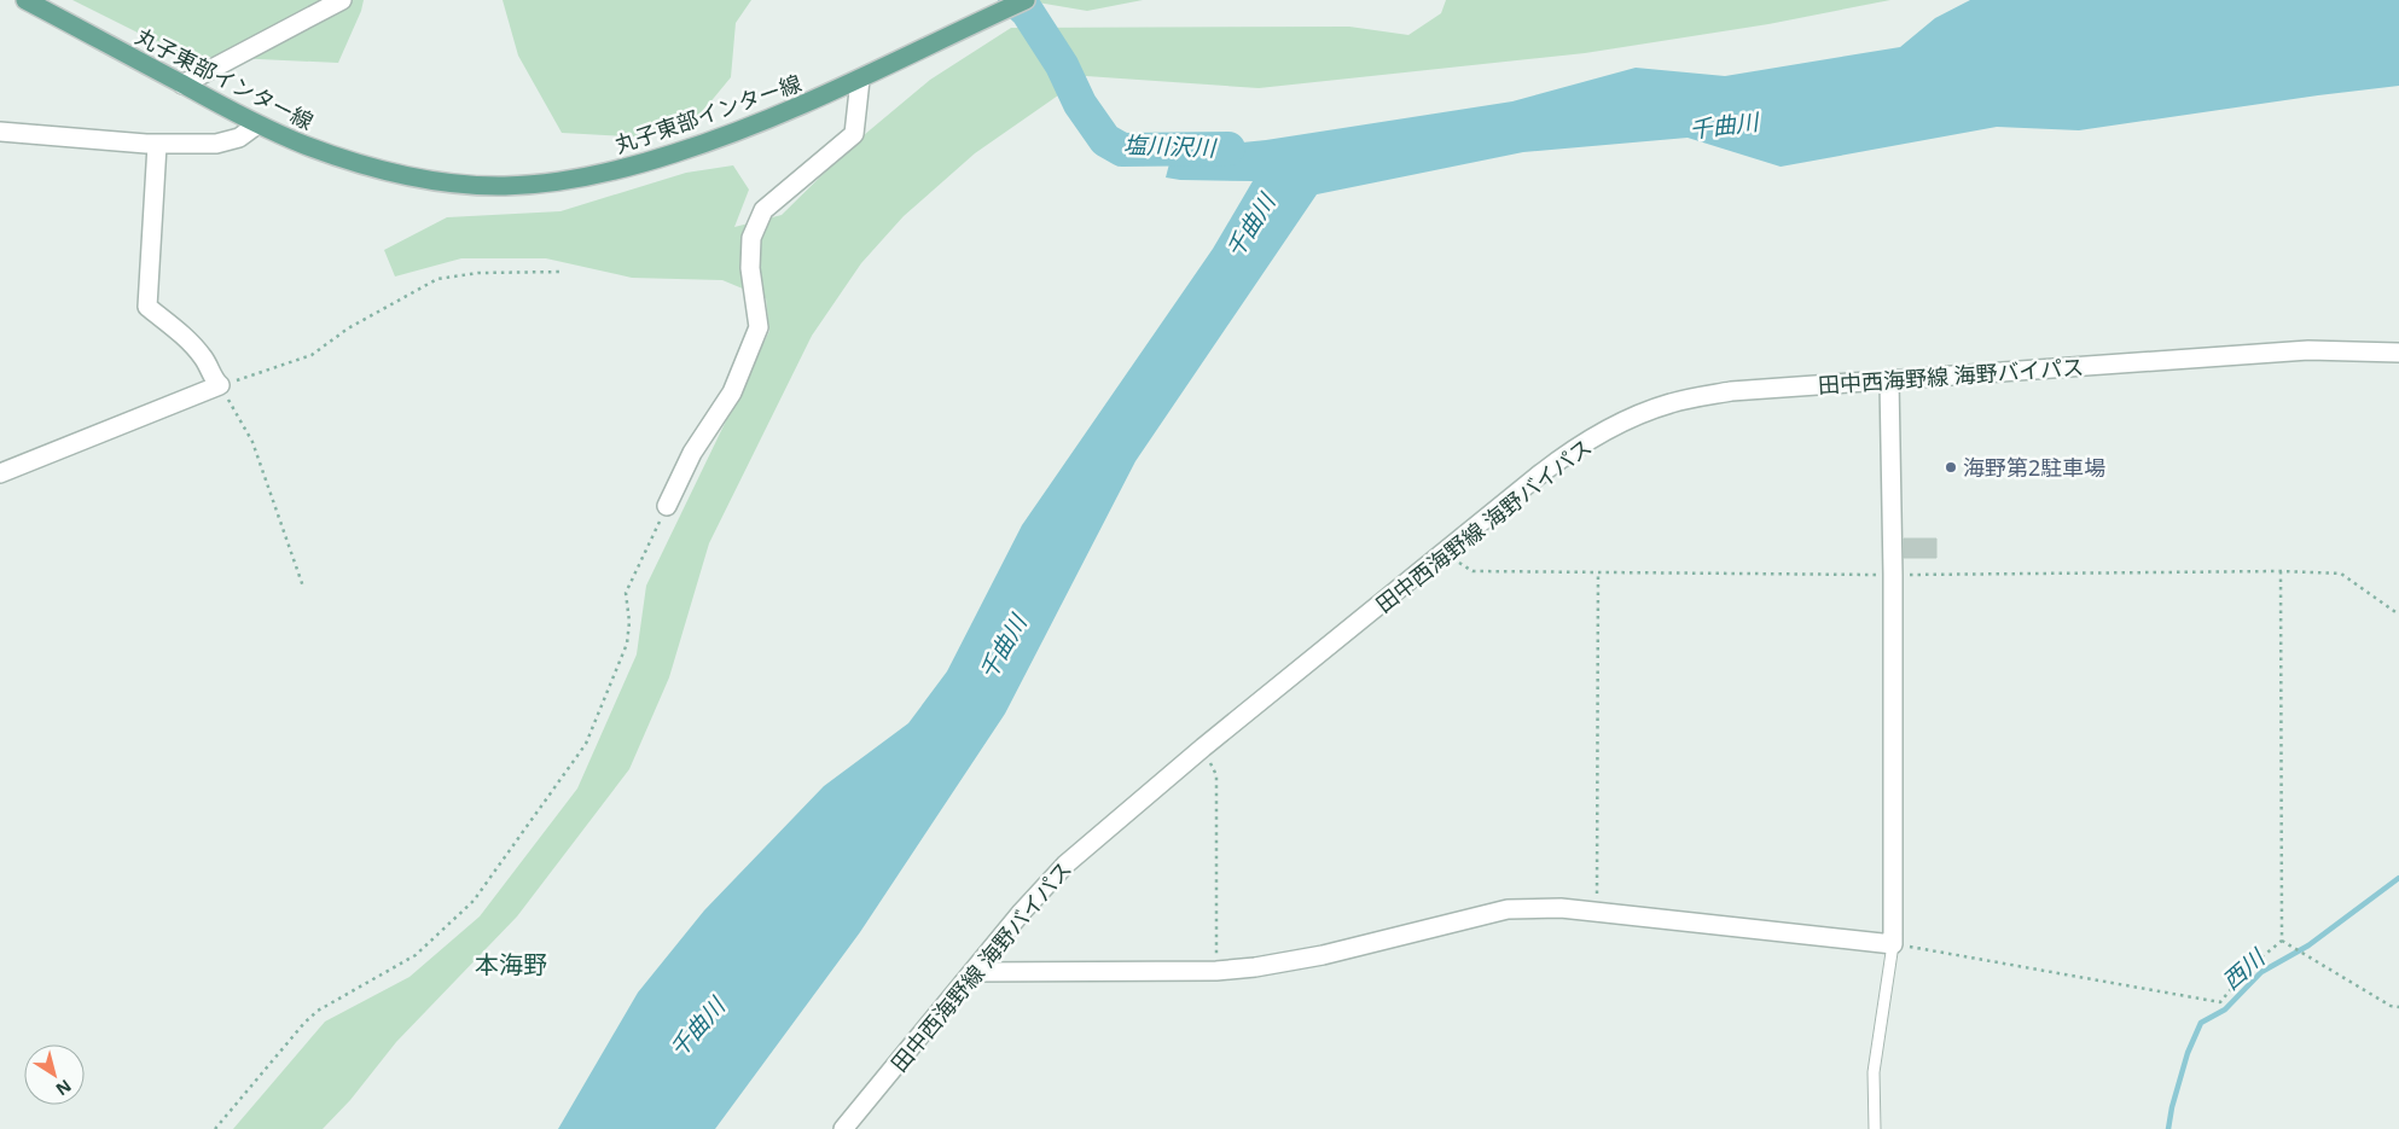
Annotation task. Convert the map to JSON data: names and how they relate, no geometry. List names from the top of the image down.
{
  "streets": {
    "main road": ["丸子東部インター線"],
    "street": ["田中西海野線 海野バイパス"]
  },
  "districts": ["本海野"],
  "water": ["千曲川", "塩川沢川", "西川"],
  "places": ["海野第2駐車場"],
  "north": "bottom right"
}
